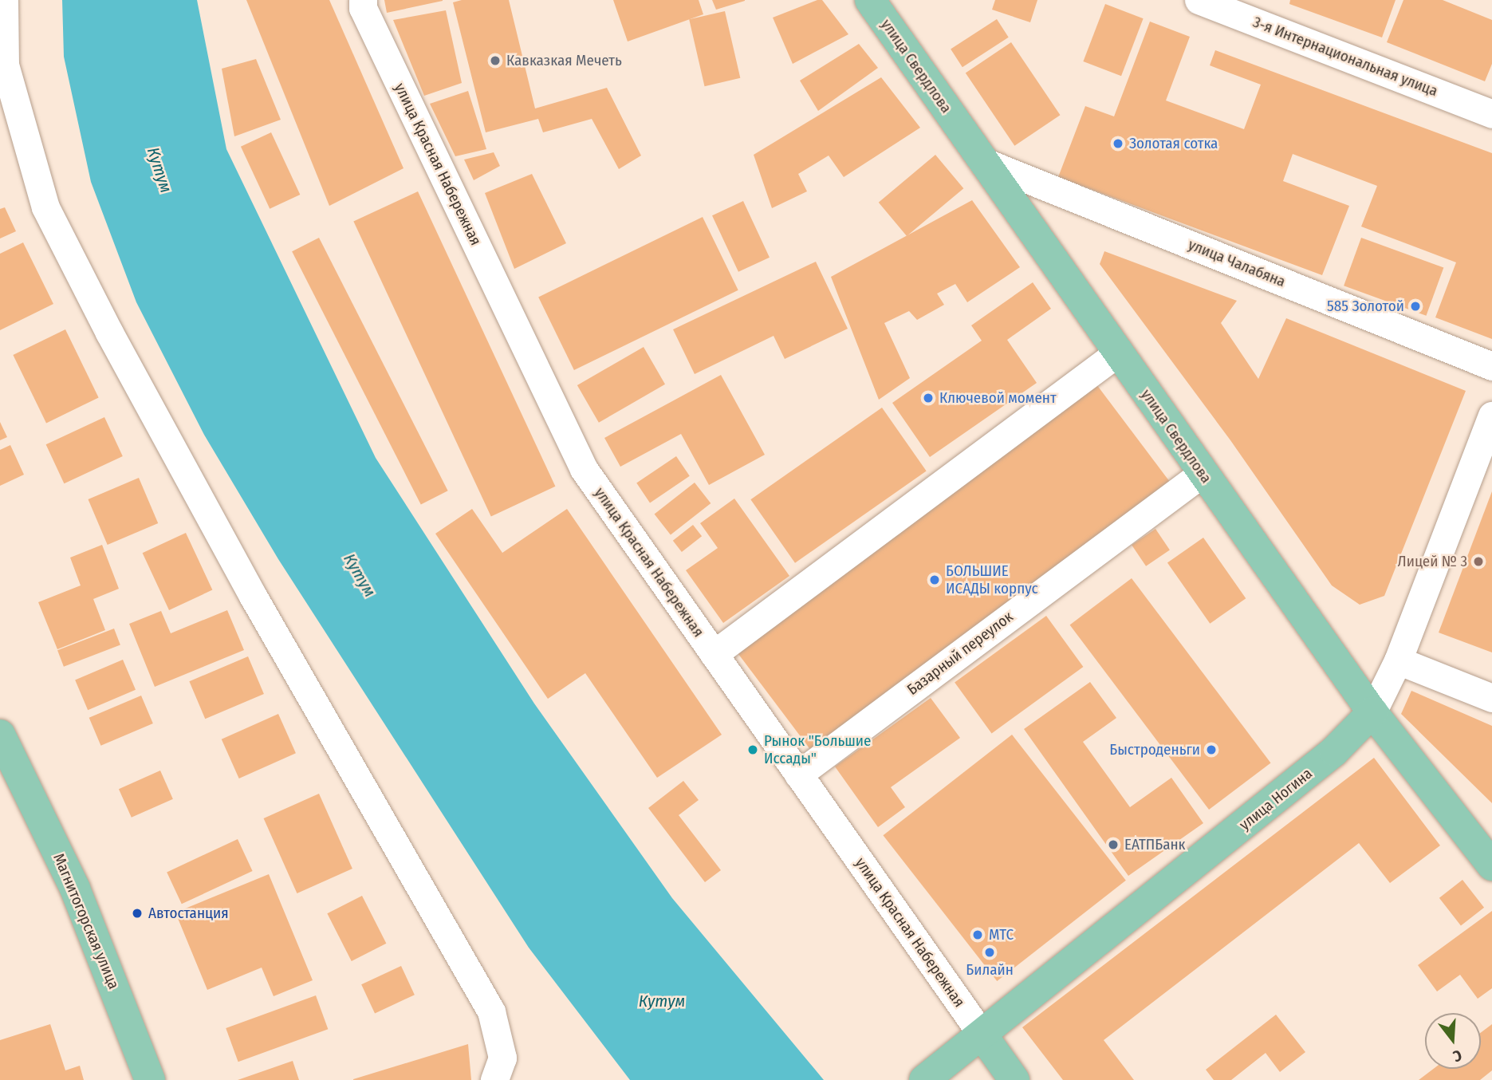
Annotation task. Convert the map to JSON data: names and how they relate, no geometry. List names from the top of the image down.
{
  "streets": {
    "main road": [
      "улица Свердлова",
      "улица Красная Набережная",
      "улица Ногина",
      "Магнитогорская улица"
    ],
    "street": ["3-я Интернациональная улица", "улица Чалабяна", "Базарный переулок"]
  },
  "crossings": [
    ["улица Свердлова", "улица Чалабяна"],
    ["улица Свердлова", "Базарный переулок"],
    ["улица Свердлова", "улица Ногина"],
    ["улица Красная Набережная", "Базарный переулок"],
    ["улица Красная Набережная", "улица Ногина"]
  ],
  "water": ["Кутум"],
  "places": [
    "Кавказкая Мечеть",
    "Золотая сотка",
    "585 Золотой",
    "Ключевой момент",
    "Лицей № 3",
    "БОЛЬШИЕ ИСАДЫ корпус",
    "Рынок \"Большие Иссады\"",
    "Быстроденьги",
    "ЕАТПБанк",
    "Автостанция",
    "МТС",
    "Билайн"
  ],
  "north": "bottom"
}
